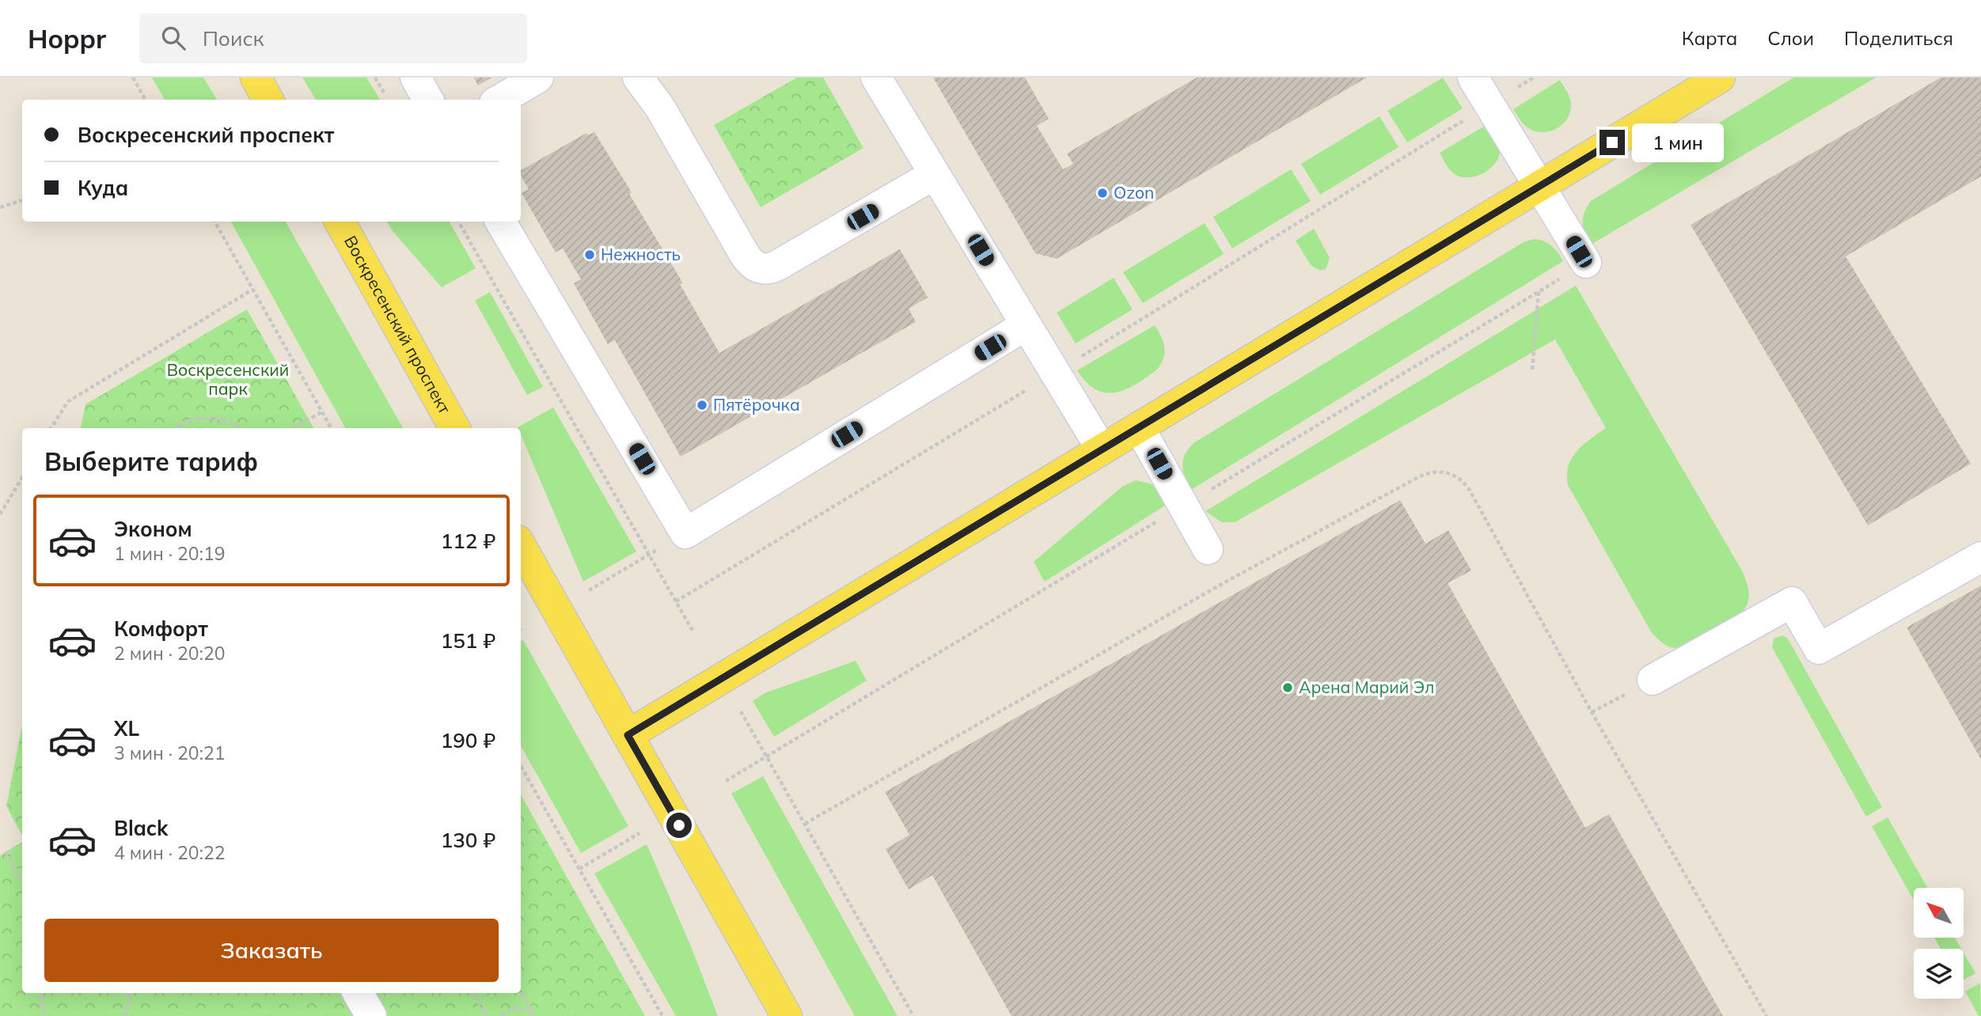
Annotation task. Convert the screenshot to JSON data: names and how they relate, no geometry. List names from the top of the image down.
{
  "streets": {
    "main road": ["Воскресенский проспект"]
  },
  "parks": ["Воскресенский парк"],
  "places": [
    "Ozon",
    "Нежность",
    "Пятёрочка",
    "Арена Марий Эл"
  ],
  "north": "top left",
  "page": {
    "header": "Hoppr",
    "search": "Поиск",
    "nav": ["Карта", "Слои", "Поделиться"],
    "banner": ["Воскресенский проспект", "Куда"],
    "bubble": "1 мин",
    "heading": "Выберите тариф",
    "list": [
      {
        "name": "Эконом",
        "note": "1 мин · 20:19",
        "value": "112 ₽"
      },
      {
        "name": "Комфорт",
        "note": "2 мин · 20:20",
        "value": "151 ₽"
      },
      {
        "name": "XL",
        "note": "3 мин · 20:21",
        "value": "190 ₽"
      },
      {
        "name": "Black",
        "note": "4 мин · 20:22",
        "value": "130 ₽"
      }
    ],
    "buttons": "Заказать"
  }
}
